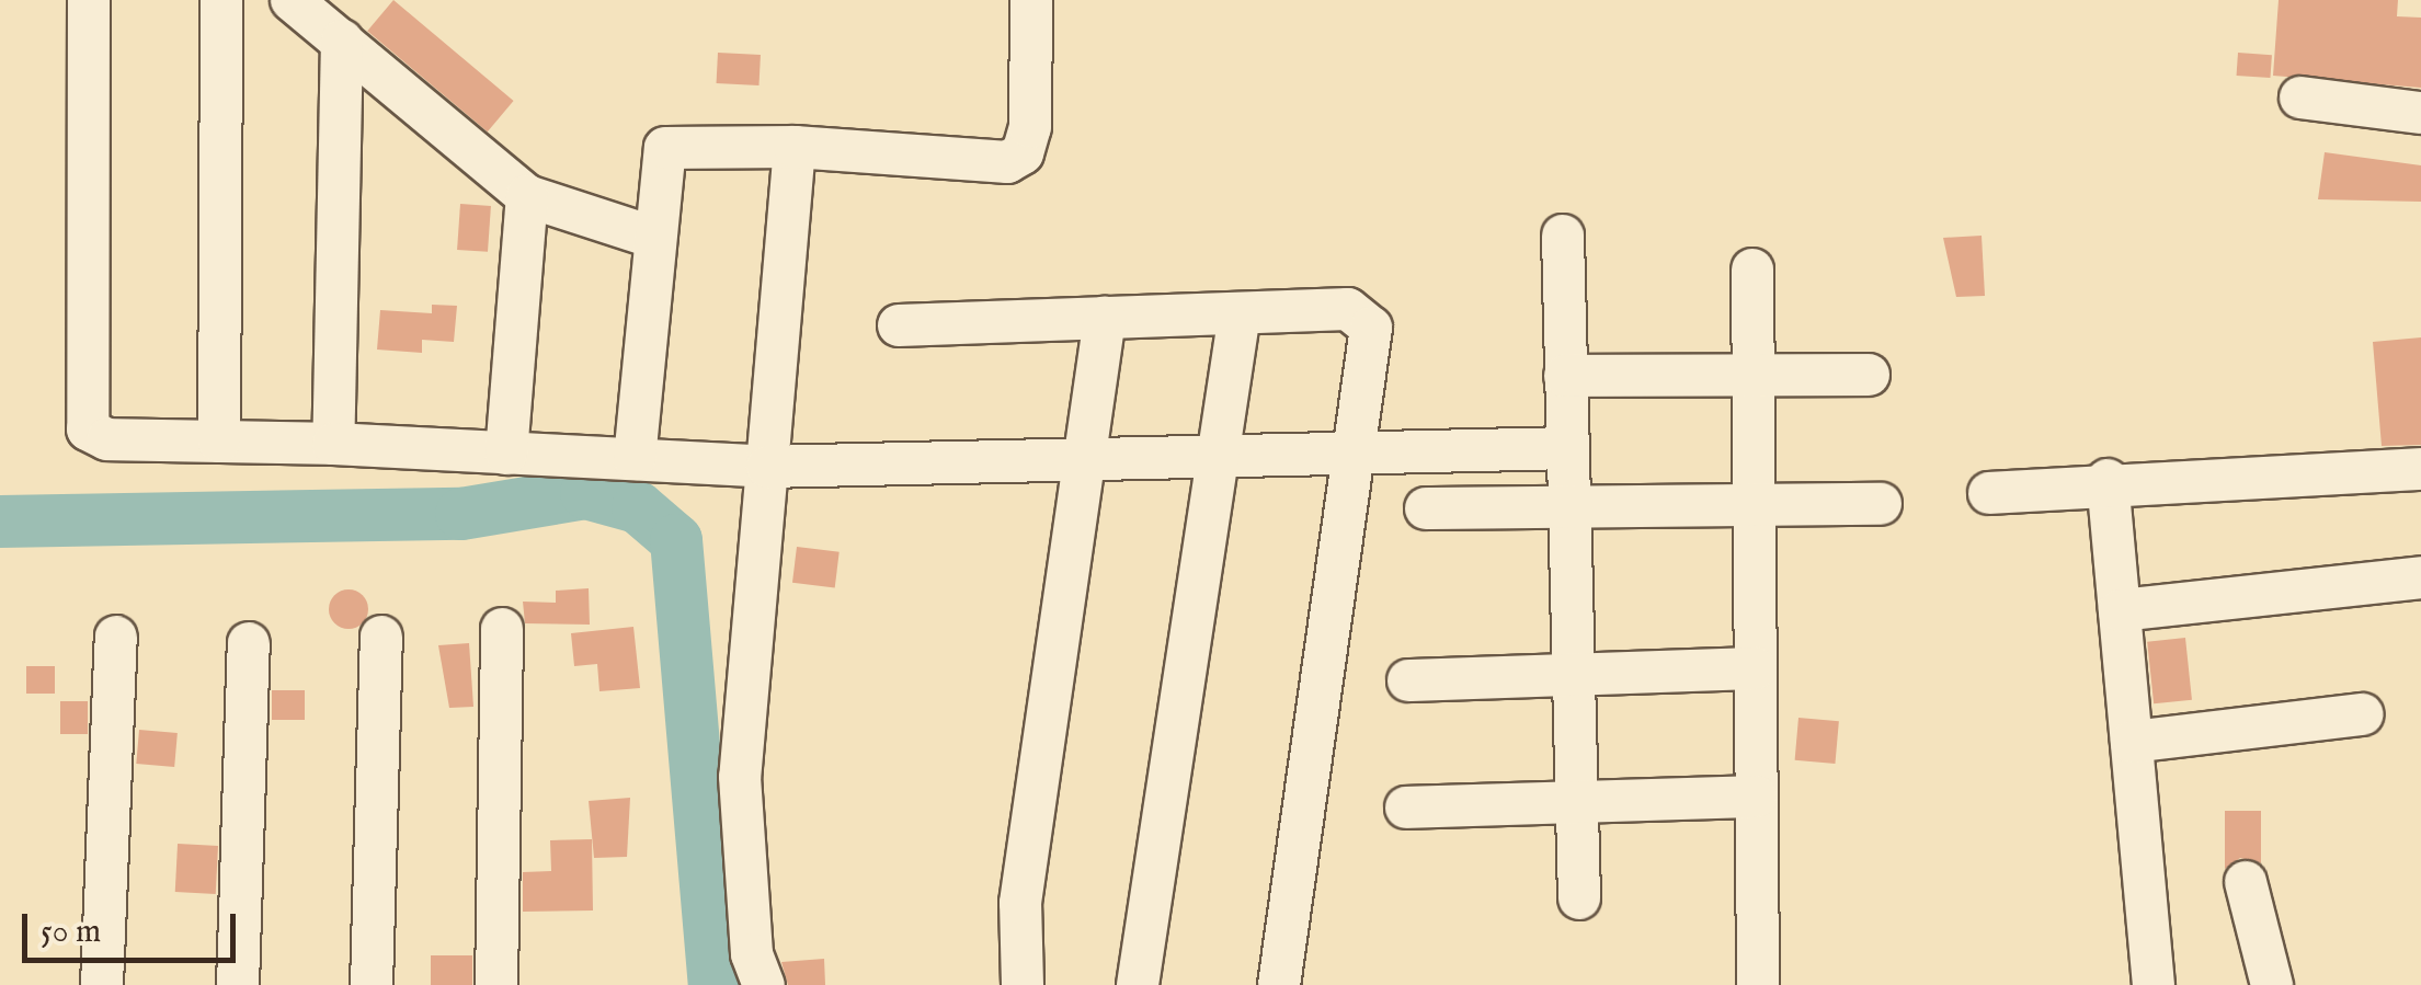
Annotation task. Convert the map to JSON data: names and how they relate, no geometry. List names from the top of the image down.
{
  "scale_bar": "50 m"
}
